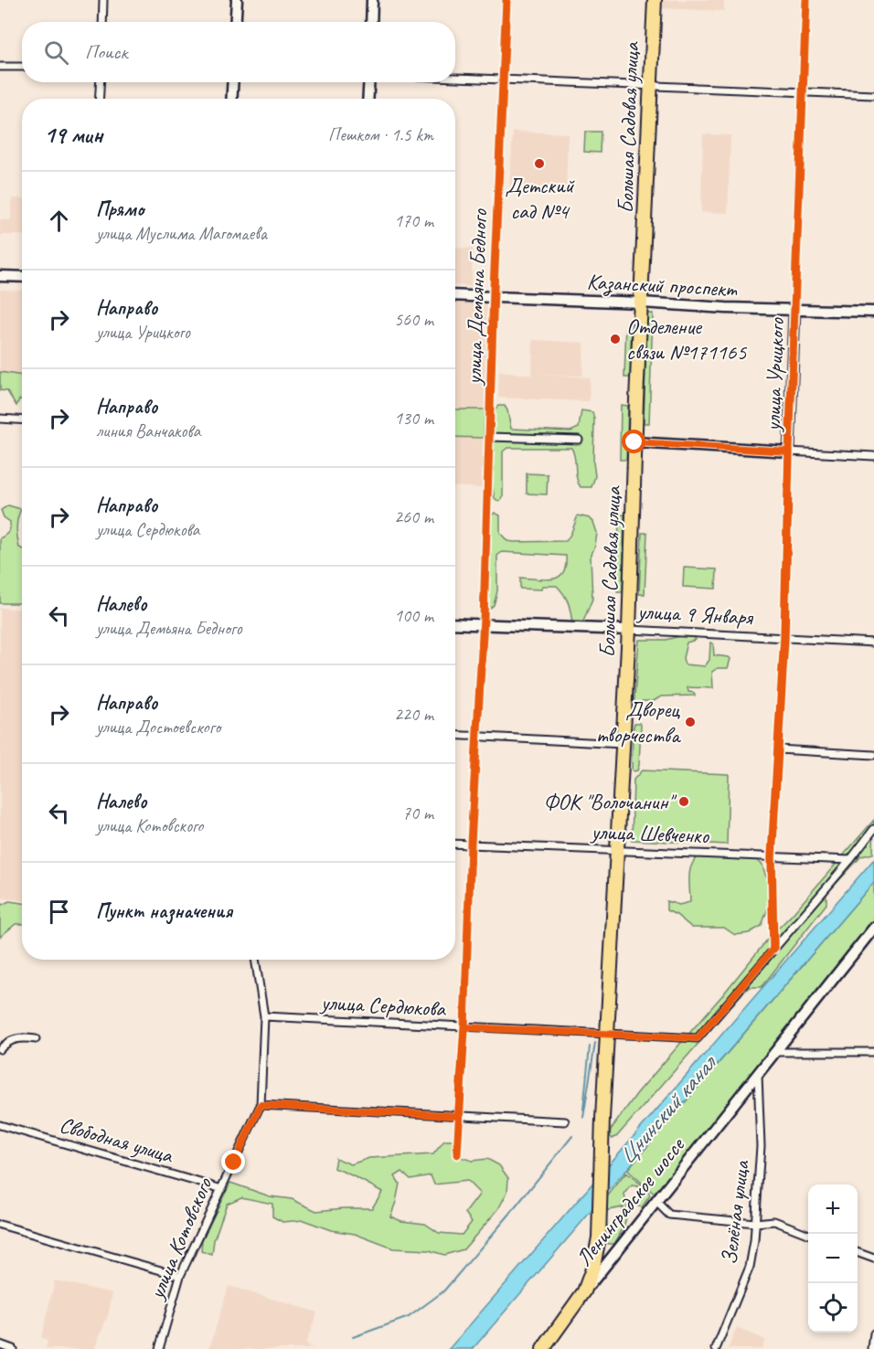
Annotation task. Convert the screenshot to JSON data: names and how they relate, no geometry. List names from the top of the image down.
{
  "streets": {
    "highway": ["Большая Садовая улица", "Ленинградское шоссе"],
    "street": [
      "Казанский проспект",
      "улица Демьяна Бедного",
      "улица Урицкого",
      "улица 9 Января",
      "улица Шевченко",
      "улица Сердюкова",
      "Свободная улица",
      "Зелёная улица",
      "улица Котовского"
    ]
  },
  "crossings": [
    ["Большая Садовая улица", "Казанский проспект"],
    ["Большая Садовая улица", "улица 9 Января"],
    ["Большая Садовая улица", "улица Шевченко"],
    ["Большая Садовая улица", "улица Сердюкова"],
    ["Большая Садовая улица", "Ленинградское шоссе"],
    ["Казанский проспект", "улица Демьяна Бедного"],
    ["Казанский проспект", "улица Урицкого"],
    ["улица Демьяна Бедного", "улица 9 Января"],
    ["улица Демьяна Бедного", "улица Шевченко"],
    ["улица Демьяна Бедного", "улица Сердюкова"],
    ["улица Урицкого", "улица 9 Января"],
    ["улица Урицкого", "улица Шевченко"],
    ["улица Урицкого", "улица Сердюкова"],
    ["улица Сердюкова", "улица Котовского"],
    ["Свободная улица", "улица Котовского"],
    ["Ленинградское шоссе", "Зелёная улица"]
  ],
  "water": ["Цнинский канал"],
  "places": [
    "Детский сад №4",
    "Отделение связи №171165",
    "Дворец творчества",
    "ФОК \"Волочанин\""
  ],
  "page": {
    "search": "Поиск",
    "heading": ["19 мин", "Пешком · 1.5 km"],
    "list": [
      ["Прямо", "улица Муслима Магомаева", "170 m"],
      ["Направо", "улица Урицкого", "560 m"],
      ["Направо", "линия Ванчакова", "130 m"],
      ["Направо", "улица Сердюкова", "260 m"],
      ["Налево", "улица Демьяна Бедного", "100 m"],
      ["Направо", "улица Достоевского", "220 m"],
      ["Налево", "улица Котовского", "70 m"],
      "Пункт назначения"
    ],
    "map_buttons": ["+", "−"]
  }
}
